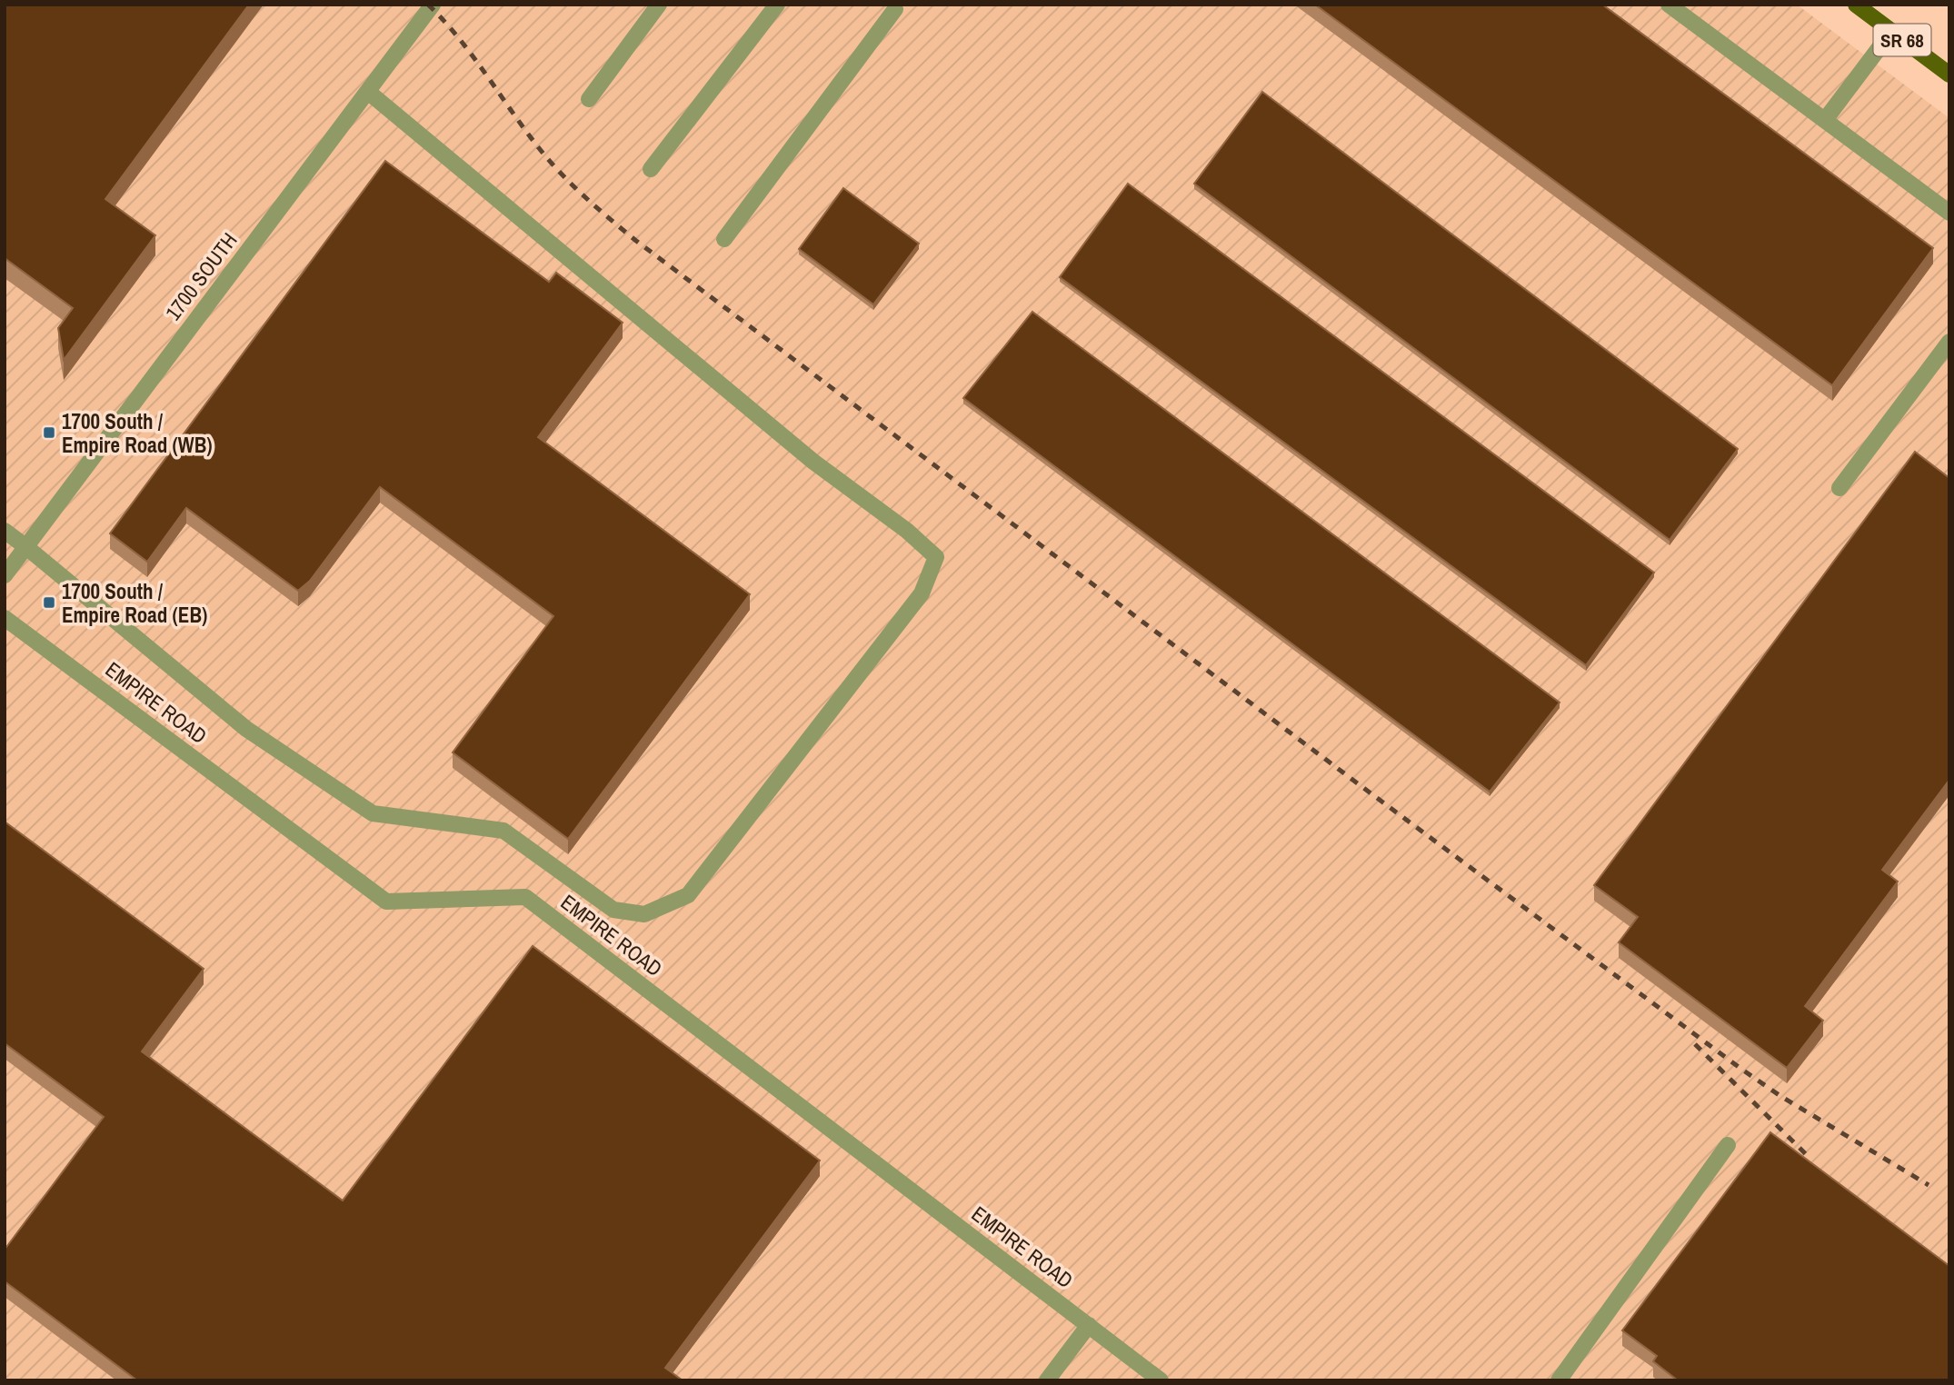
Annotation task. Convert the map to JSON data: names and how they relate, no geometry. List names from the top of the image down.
{
  "streets": {
    "main road": ["SR 68"],
    "street": ["1700 SOUTH", "EMPIRE ROAD"]
  },
  "places": {
    "transit": ["1700 South / Empire Road (WB)", "1700 South / Empire Road (EB)"]
  }
}
